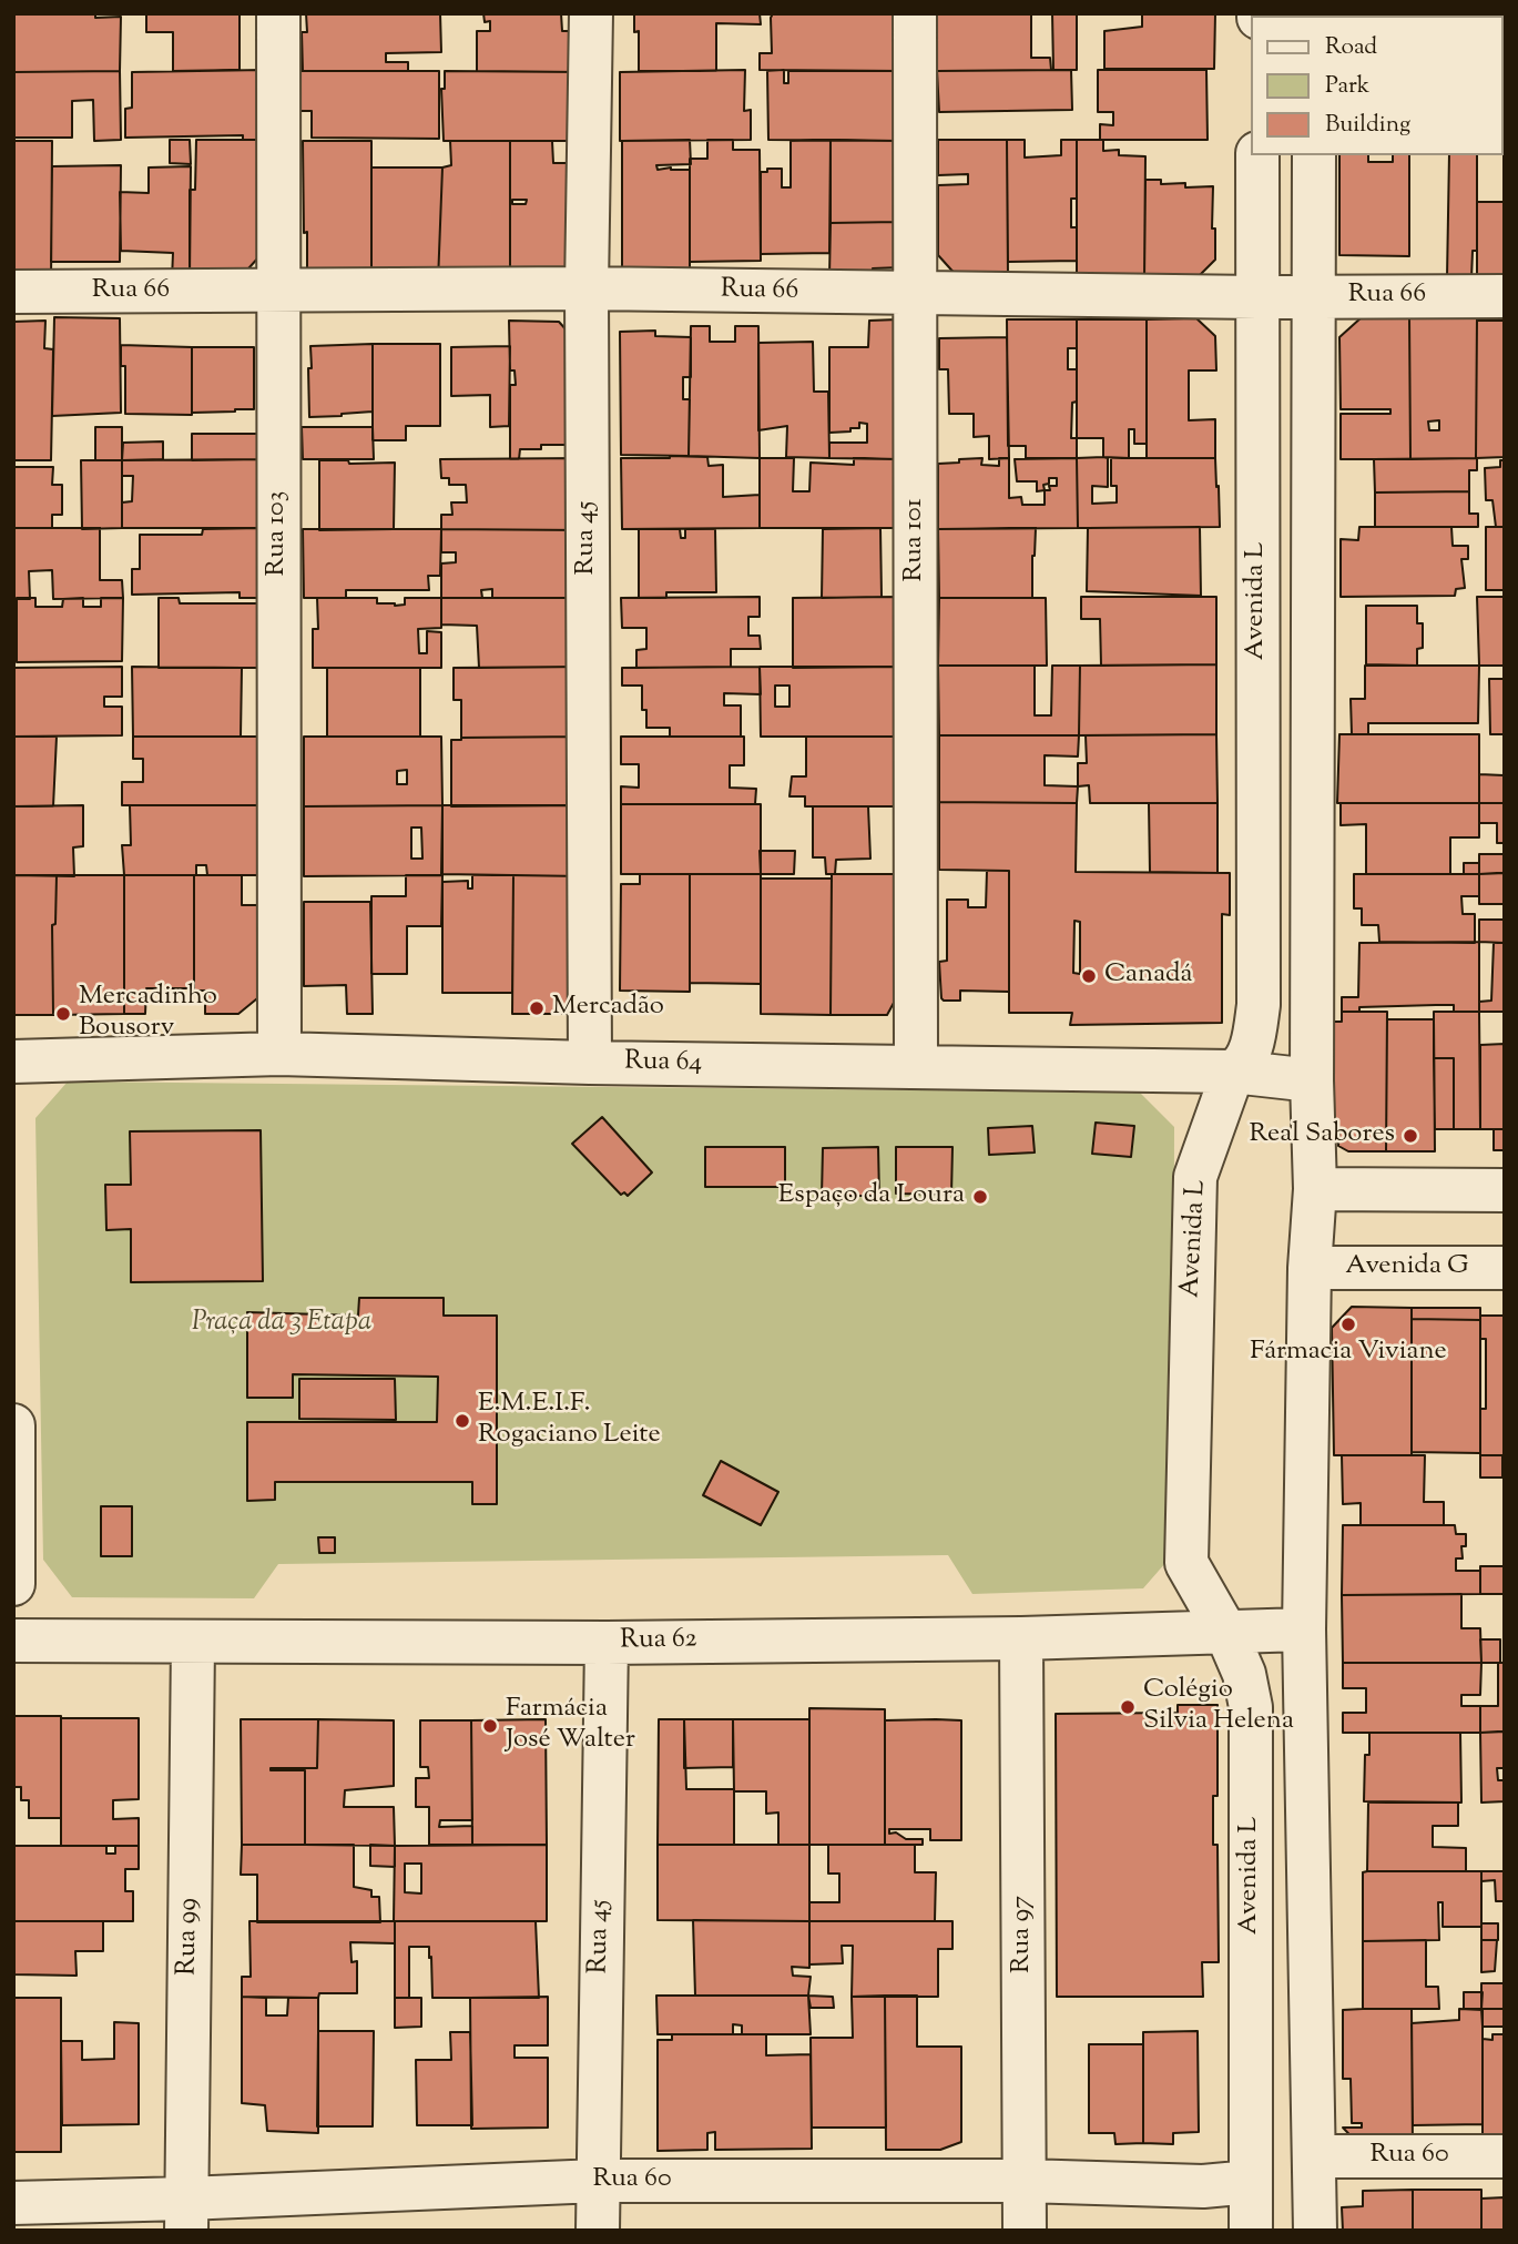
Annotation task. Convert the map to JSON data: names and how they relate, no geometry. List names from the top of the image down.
{
  "streets": {
    "street": [
      "Rua 66",
      "Rua 103",
      "Rua 45",
      "Rua 101",
      "Avenida L",
      "Rua 64",
      "Avenida G",
      "Rua 62",
      "Rua 97",
      "Rua 99",
      "Rua 60"
    ]
  },
  "crossings": [
    ["Rua 66", "Rua 103"],
    ["Rua 66", "Rua 45"],
    ["Rua 66", "Rua 101"],
    ["Rua 66", "Avenida L"],
    ["Rua 103", "Rua 64"],
    ["Rua 45", "Rua 64"],
    ["Rua 45", "Rua 62"],
    ["Rua 45", "Rua 60"],
    ["Rua 101", "Rua 64"],
    ["Avenida L", "Rua 64"],
    ["Avenida L", "Avenida G"],
    ["Avenida L", "Rua 62"],
    ["Avenida L", "Rua 60"],
    ["Rua 62", "Rua 97"],
    ["Rua 62", "Rua 99"],
    ["Rua 97", "Rua 60"],
    ["Rua 99", "Rua 60"]
  ],
  "parks": ["Praça da 3 Etapa"],
  "places": [
    "Canadá",
    "Mercadão",
    "Mercadinho Bousorv",
    "Real Sabores",
    "Espaço da Loura",
    "Fármacia Viviane",
    "E.M.E.I.F. Rogaciano Leite",
    "Colégio Silvia Helena",
    "Farmácia José Walter"
  ],
  "legend": ["Road", "Park", "Building"]
}
